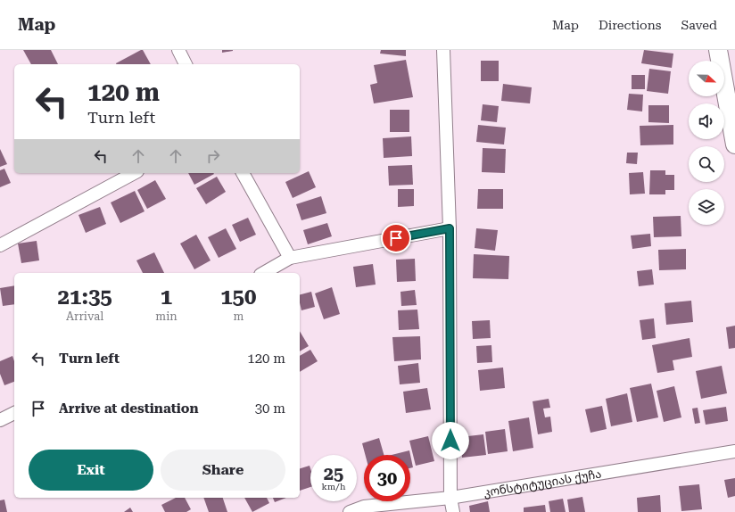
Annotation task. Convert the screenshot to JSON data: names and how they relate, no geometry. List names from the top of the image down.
{
  "streets": {
    "street": ["კონსტიტუციას ქუჩა"]
  },
  "north": "right",
  "page": {
    "header": "Map",
    "nav": ["Map", "Directions", "Saved"],
    "turn": ["120 m", "Turn left"],
    "eta": [
      "21:35",
      "Arrival",
      "1",
      "min",
      "150",
      "m"
    ],
    "list": [
      {
        "name": "Turn left",
        "value": "120 m"
      },
      {
        "name": "Arrive at destination",
        "value": "30 m"
      }
    ],
    "buttons": ["Exit", "Share"],
    "speed": "25 km/h",
    "limit": "30"
  }
}
